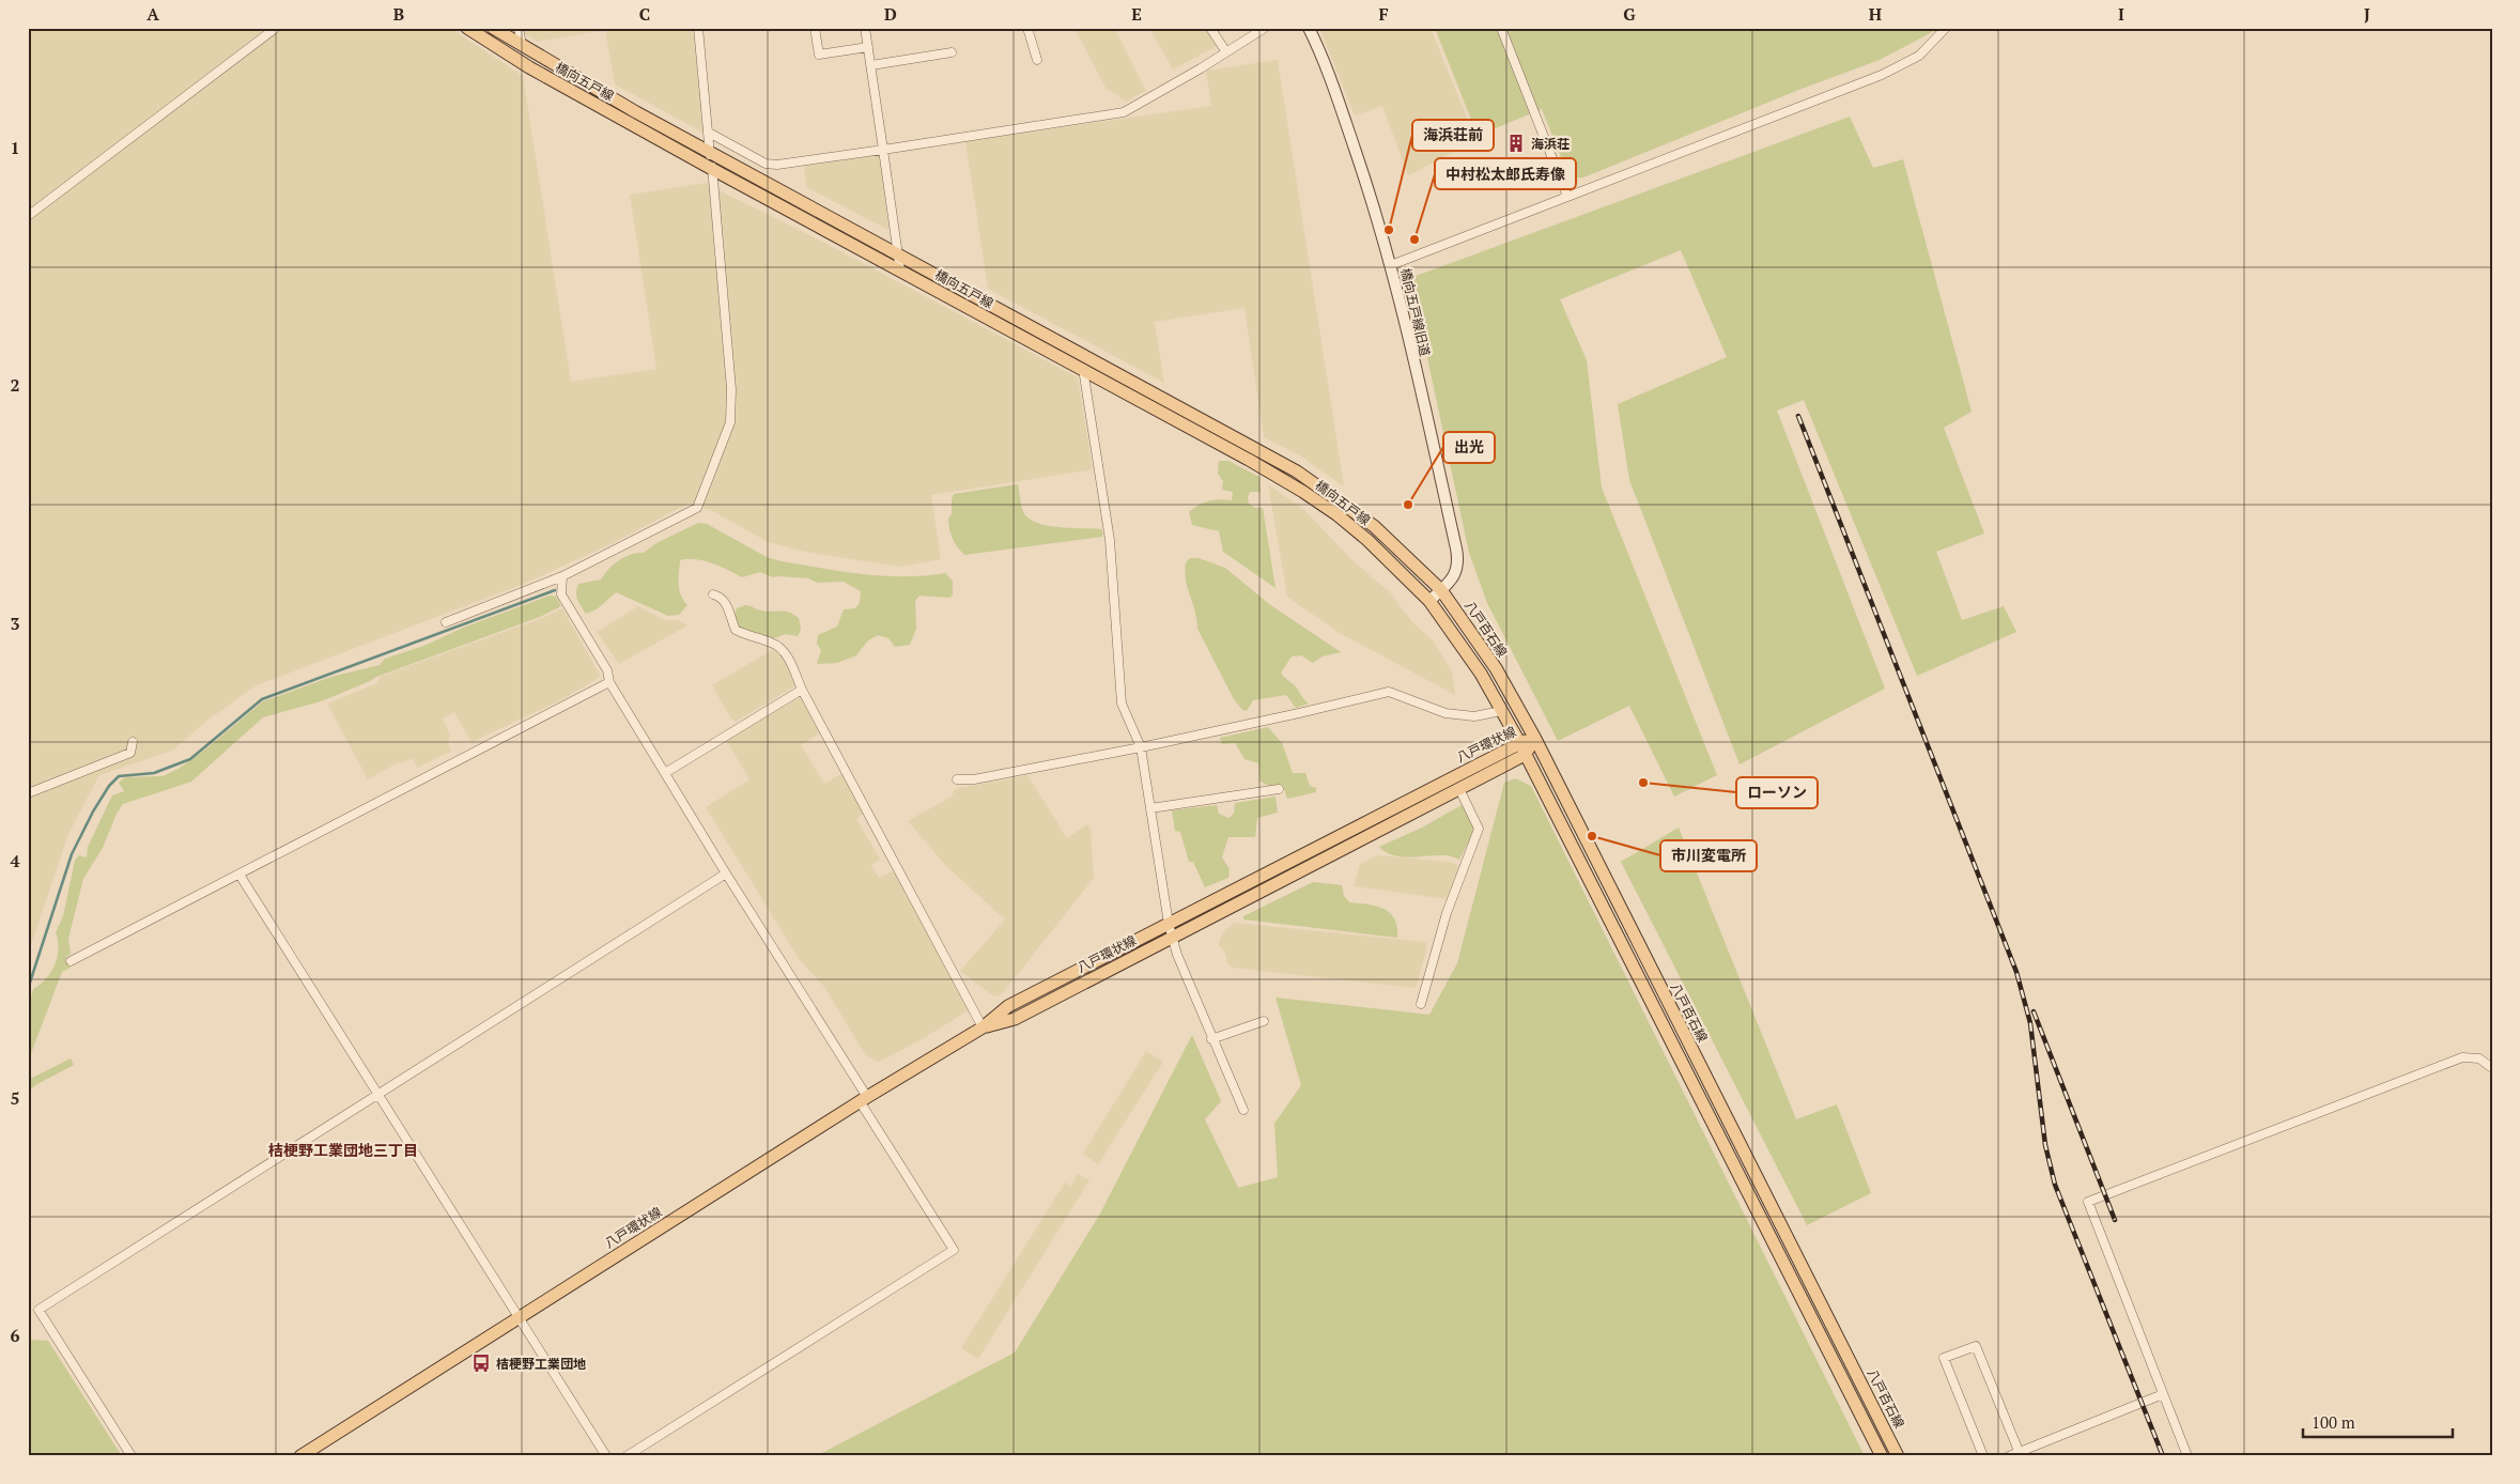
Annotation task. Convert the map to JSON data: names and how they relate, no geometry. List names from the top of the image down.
{
  "streets": {
    "main road": ["橋向五戸線", "八戸百石線", "八戸環状線"],
    "street": ["橋向五戸線旧道"]
  },
  "crossings": [
    ["橋向五戸線", "橋向五戸線旧道"],
    ["橋向五戸線", "八戸百石線"],
    ["橋向五戸線旧道", "八戸百石線"],
    ["八戸百石線", "八戸環状線"]
  ],
  "districts": ["桔梗野工業団地三丁目"],
  "places": {
    "building": ["海浜荘"],
    "other": [
      "海浜荘前",
      "中村松太郎氏寿像",
      "出光",
      "ローソン",
      "市川変電所"
    ],
    "bus stop": ["桔梗野工業団地"]
  },
  "scale_bar": "100 m",
  "grid": {
    "columns": [
      "A",
      "B",
      "C",
      "D",
      "E",
      "F",
      "G",
      "H",
      "I",
      "J"
    ],
    "rows": [
      "1",
      "2",
      "3",
      "4",
      "5",
      "6"
    ]
  }
}
